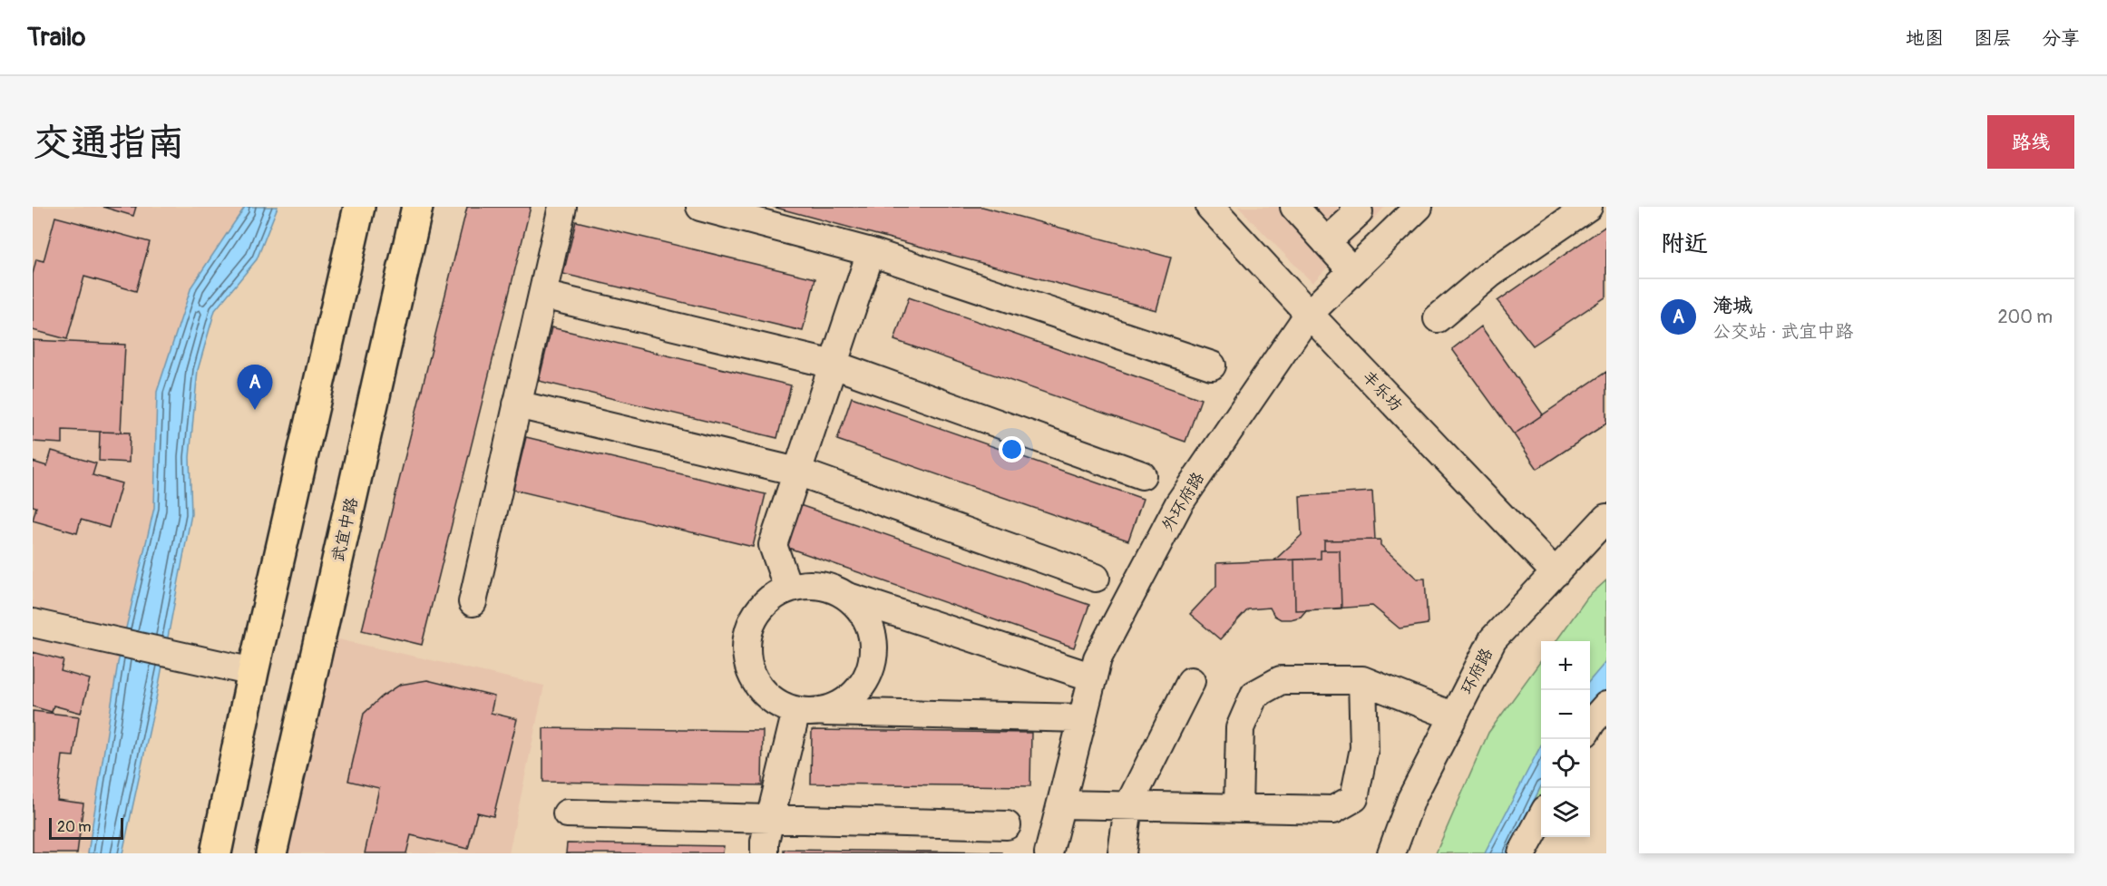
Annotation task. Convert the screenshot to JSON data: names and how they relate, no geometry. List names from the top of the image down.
{
  "streets": {
    "main road": ["武宜中路"],
    "street": ["丰乐坊", "外环府路", "环府路"]
  },
  "crossings": [
    ["丰乐坊", "外环府路"],
    ["丰乐坊", "环府路"]
  ],
  "scale_bar": "20 m",
  "page": {
    "header": "Trailo",
    "nav": ["地图", "图层", "分享"],
    "buttons": "路线",
    "title": "交通指南",
    "heading": "附近",
    "list": [
      {
        "mark": "A",
        "name": "淹城",
        "note": "公交站 · 武宜中路",
        "value": "200 m"
      }
    ],
    "pins": "A",
    "map_buttons": ["+", "−"],
    "scale": "20 m"
  }
}
